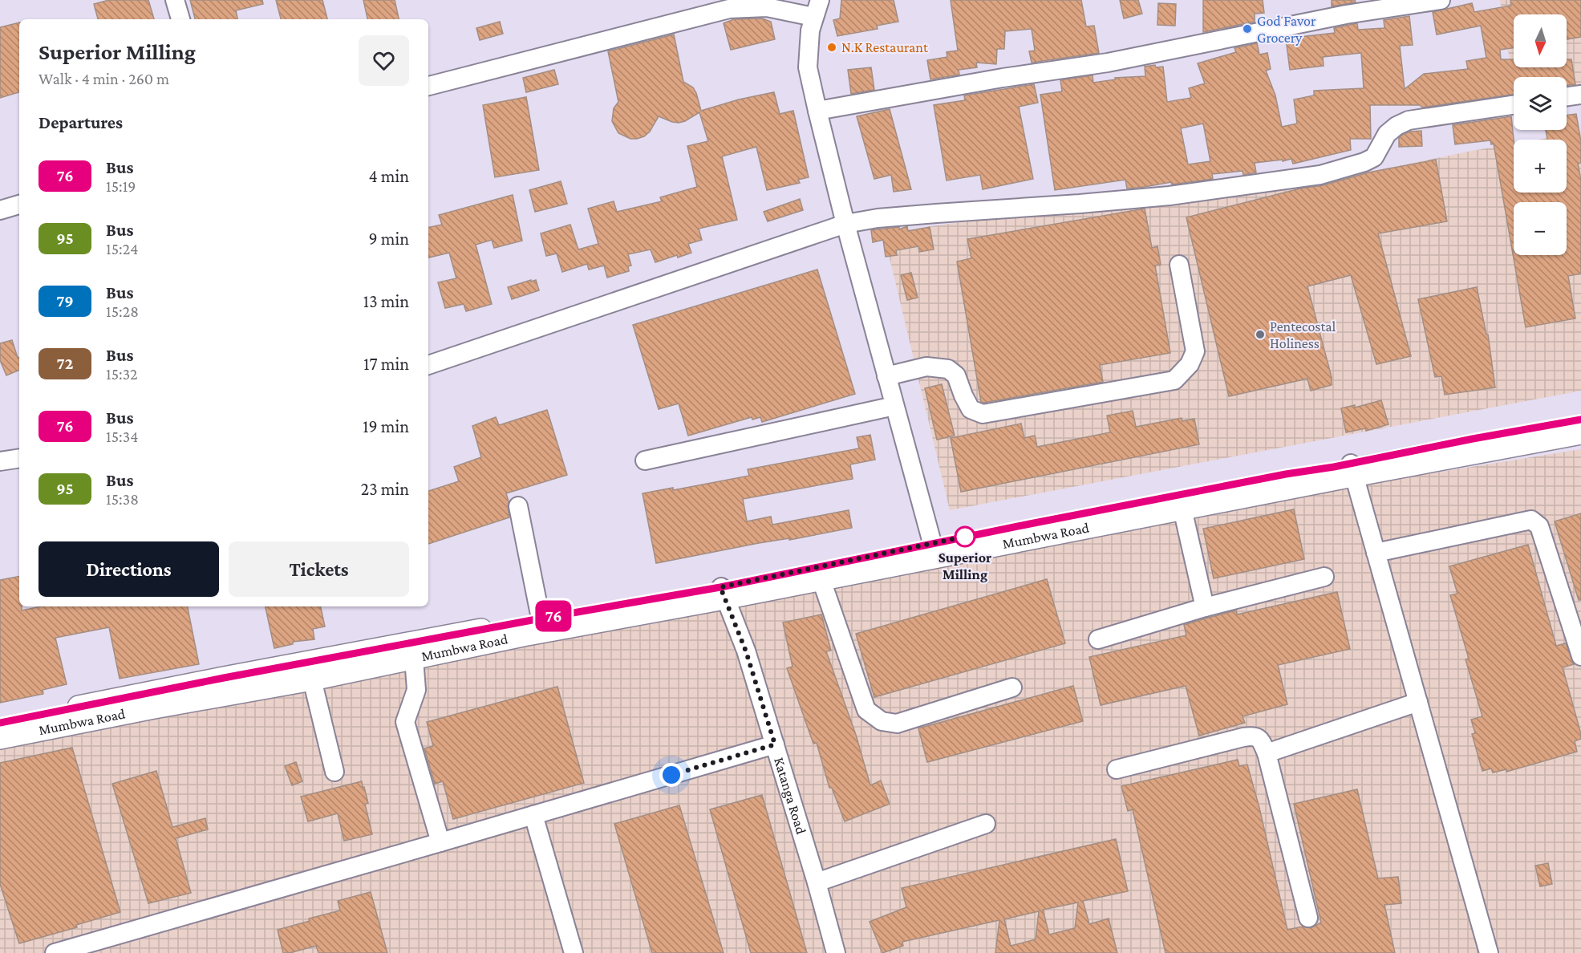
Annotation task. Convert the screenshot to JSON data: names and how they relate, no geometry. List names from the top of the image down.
{
  "streets": {
    "main road": ["Mumbwa Road"],
    "street": ["Katanga Road"]
  },
  "crossings": [
    ["Mumbwa Road", "Katanga Road"]
  ],
  "places": [
    "God Favor Grocery",
    "N.K Restaurant",
    "Pentecostal Holiness",
    "Superior Milling"
  ],
  "lines": ["bus line 76"],
  "north": "bottom",
  "page": {
    "on_map": "76",
    "map_buttons": ["+", "−"],
    "heading": [
      ["Superior Milling", "Walk · 4 min · 260 m"],
      "Departures"
    ],
    "list": [
      {
        "mark": "76",
        "name": "Bus",
        "note": "15:19",
        "value": "4 min"
      },
      {
        "mark": "95",
        "name": "Bus",
        "note": "15:24",
        "value": "9 min"
      },
      {
        "mark": "79",
        "name": "Bus",
        "note": "15:28",
        "value": "13 min"
      },
      {
        "mark": "72",
        "name": "Bus",
        "note": "15:32",
        "value": "17 min"
      },
      {
        "mark": "76",
        "name": "Bus",
        "note": "15:34",
        "value": "19 min"
      },
      {
        "mark": "95",
        "name": "Bus",
        "note": "15:38",
        "value": "23 min"
      }
    ],
    "buttons": ["Directions", "Tickets"]
  }
}
